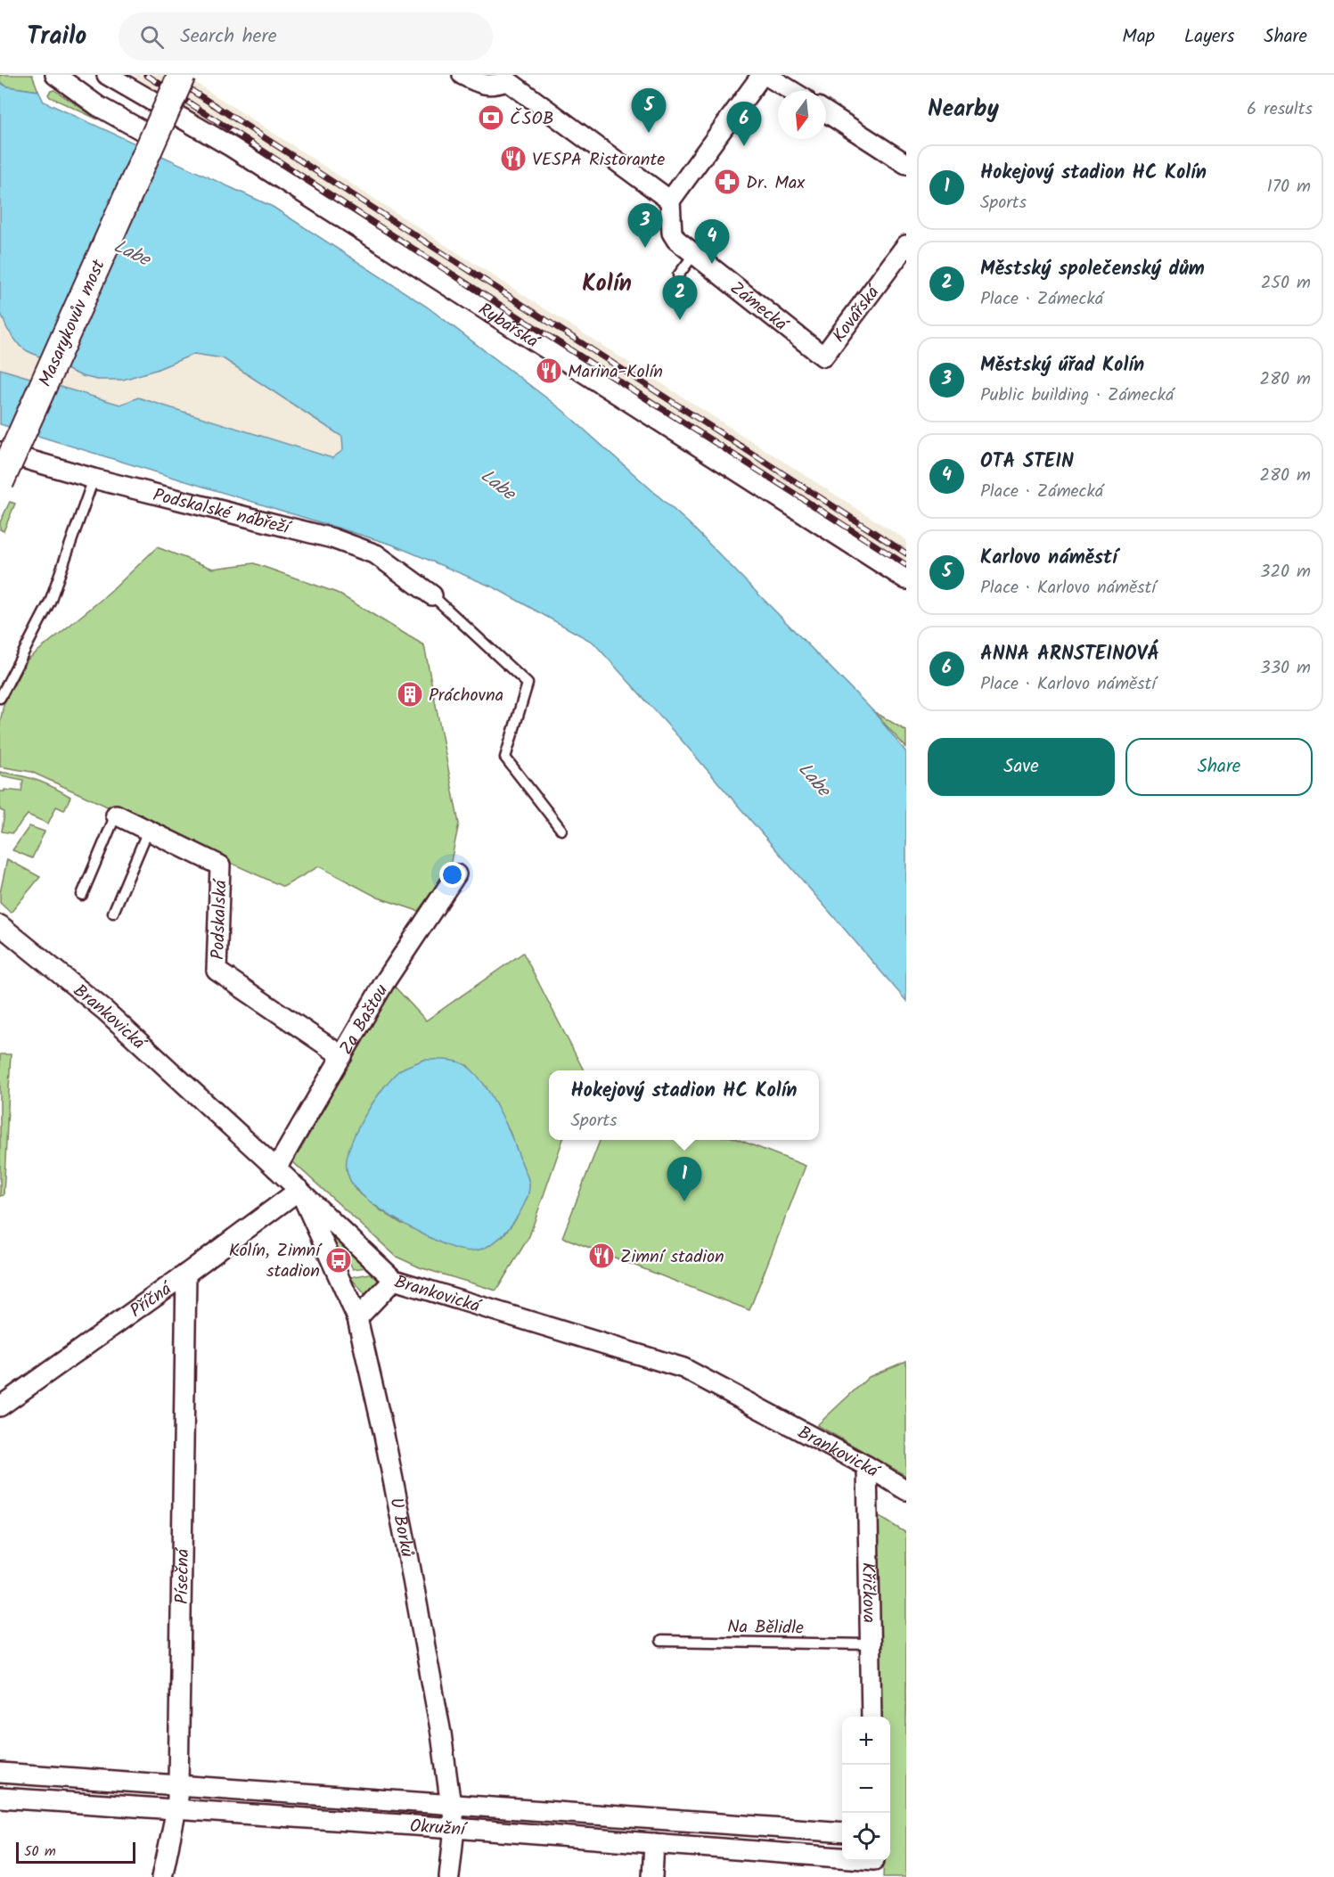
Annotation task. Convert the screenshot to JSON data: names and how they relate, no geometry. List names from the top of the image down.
{
  "streets": {
    "street": [
      "Zámecká",
      "Kovářská",
      "Masarykovův most",
      "Rybářská",
      "Podskalské nábřeží",
      "Podskalská",
      "Brankovická",
      "Za Baštou",
      "Příčná",
      "U Borků",
      "Písečná",
      "Křičkova",
      "Okružní"
    ],
    "lane": ["Na Bělidle"]
  },
  "crossings": [
    ["Zámecká", "Kovářská"],
    ["Podskalská", "Za Baštou"],
    ["Brankovická", "Za Baštou"],
    ["Brankovická", "Příčná"],
    ["Brankovická", "U Borků"],
    ["Brankovická", "Křičkova"],
    ["Příčná", "U Borků"],
    ["Příčná", "Písečná"],
    ["U Borků", "Okružní"],
    ["Písečná", "Okružní"],
    ["Křičkova", "Na Bělidle"]
  ],
  "districts": ["Kolín"],
  "water": ["Labe"],
  "places": {
    "bank": ["ČSOB"],
    "restaurant": ["VESPA Ristorante", "Marina-Kolín", "Zimní stadion"],
    "pharmacy": ["Dr. Max"],
    "building": ["Práchovna"],
    "bus stop": ["Kolín, Zimní stadion"]
  },
  "scale_bar": "50 m",
  "north": "bottom",
  "page": {
    "header": "Trailo",
    "search": "Search here",
    "nav": ["Map", "Layers", "Share"],
    "heading": ["Nearby", "6 results"],
    "pins": [
      "5",
      "6",
      "3",
      "4",
      "2",
      "1"
    ],
    "list": [
      {
        "mark": "1",
        "name": "Hokejový stadion HC Kolín",
        "note": "Sports",
        "value": "170 m"
      },
      {
        "mark": "2",
        "name": "Městský společenský dům",
        "note": "Place · Zámecká",
        "value": "250 m"
      },
      {
        "mark": "3",
        "name": "Městský úřad Kolín",
        "note": "Public building · Zámecká",
        "value": "280 m"
      },
      {
        "mark": "4",
        "name": "OTA STEIN",
        "note": "Place · Zámecká",
        "value": "280 m"
      },
      {
        "mark": "5",
        "name": "Karlovo náměstí",
        "note": "Place · Karlovo náměstí",
        "value": "320 m"
      },
      {
        "mark": "6",
        "name": "ANNA ARNSTEINOVÁ",
        "note": "Place · Karlovo náměstí",
        "value": "330 m"
      }
    ],
    "buttons": ["Save", "Share"],
    "popup": ["Hokejový stadion HC Kolín", "Sports"],
    "map_buttons": ["+", "−"],
    "scale": "50 m"
  }
}
